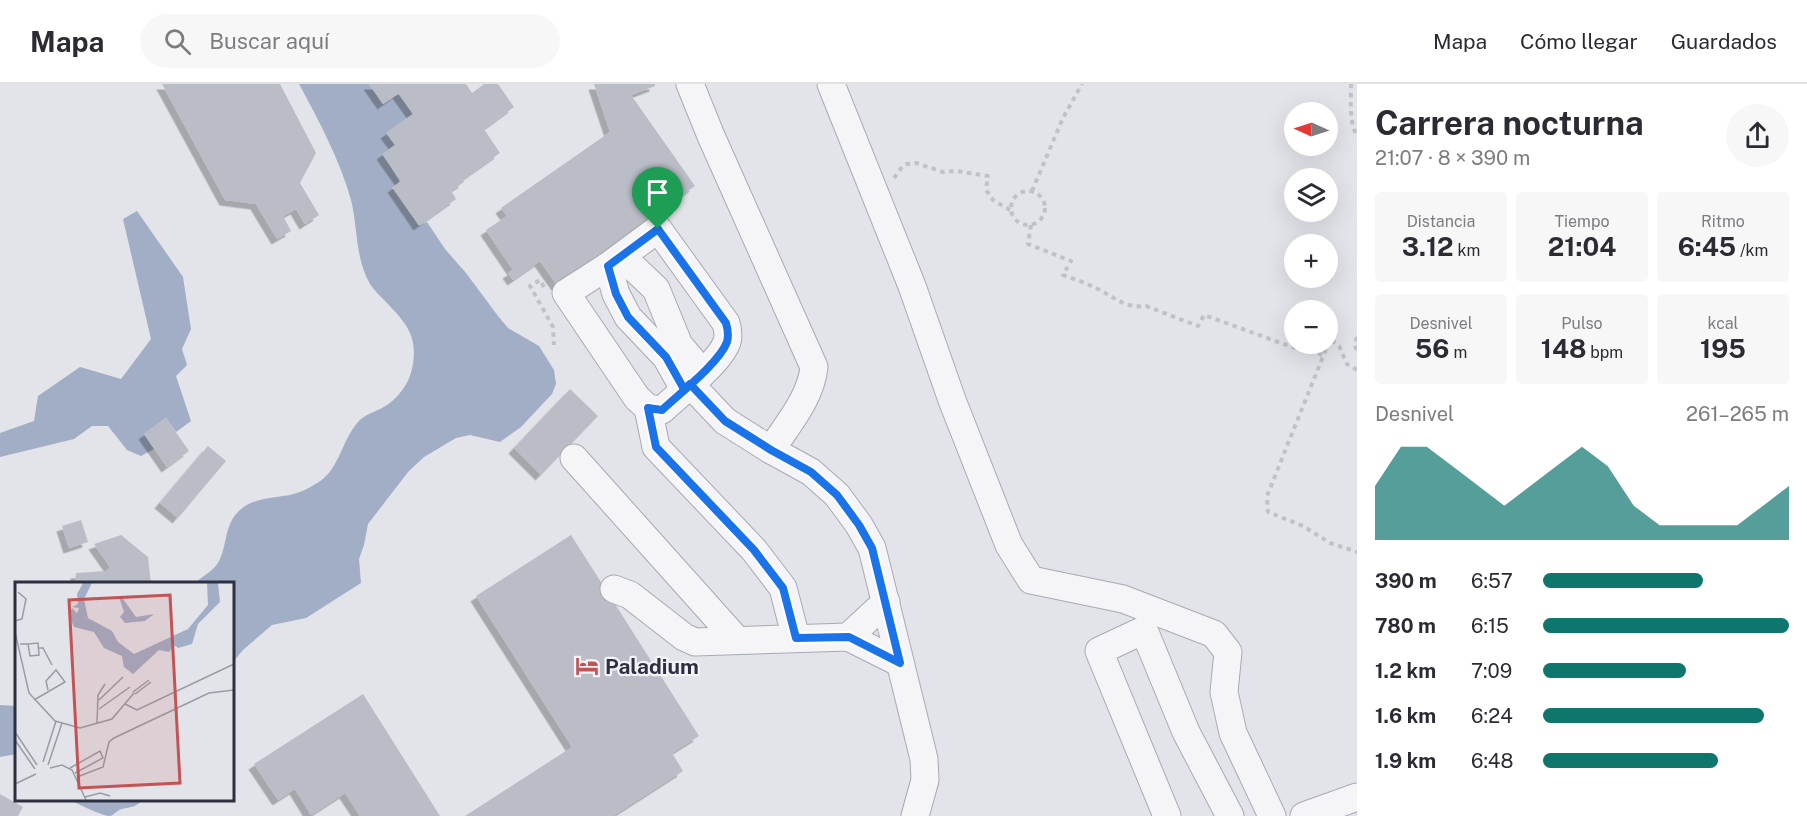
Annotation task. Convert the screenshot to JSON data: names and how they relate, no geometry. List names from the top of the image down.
{
  "places": {
    "hotel": ["Paladium"]
  },
  "north": "left",
  "page": {
    "header": "Mapa",
    "search": "Buscar aquí",
    "nav": ["Mapa", "Cómo llegar", "Guardados"],
    "heading": ["Carrera nocturna", "21:07 · 8 × 390 m"],
    "map_buttons": ["+", "−"],
    "stats": [
      ["Distancia", "3.12 km"],
      ["Tiempo", "21:04"],
      ["Ritmo", "6:45 /km"],
      ["Desnivel", "56 m"],
      ["Pulso", "148 bpm"],
      ["kcal", "195"]
    ],
    "chart": ["Desnivel", "261–265 m"],
    "list": [
      {
        "name": "390 m",
        "note": "6:57"
      },
      {
        "name": "780 m",
        "note": "6:15"
      },
      {
        "name": "1.2 km",
        "note": "7:09"
      },
      {
        "name": "1.6 km",
        "note": "6:24"
      },
      {
        "name": "1.9 km",
        "note": "6:48"
      }
    ]
  }
}
